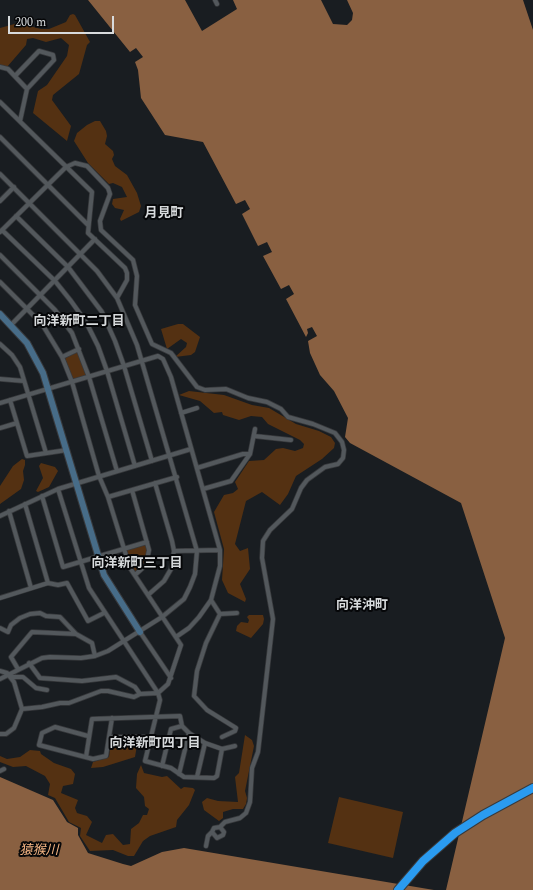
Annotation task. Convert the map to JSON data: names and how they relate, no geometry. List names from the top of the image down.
{
  "districts": [
    "月見町",
    "向洋新町二丁目",
    "向洋新町三丁目",
    "向洋沖町",
    "向洋新町四丁目"
  ],
  "water": ["猿猴川"],
  "scale_bar": "200 m"
}
